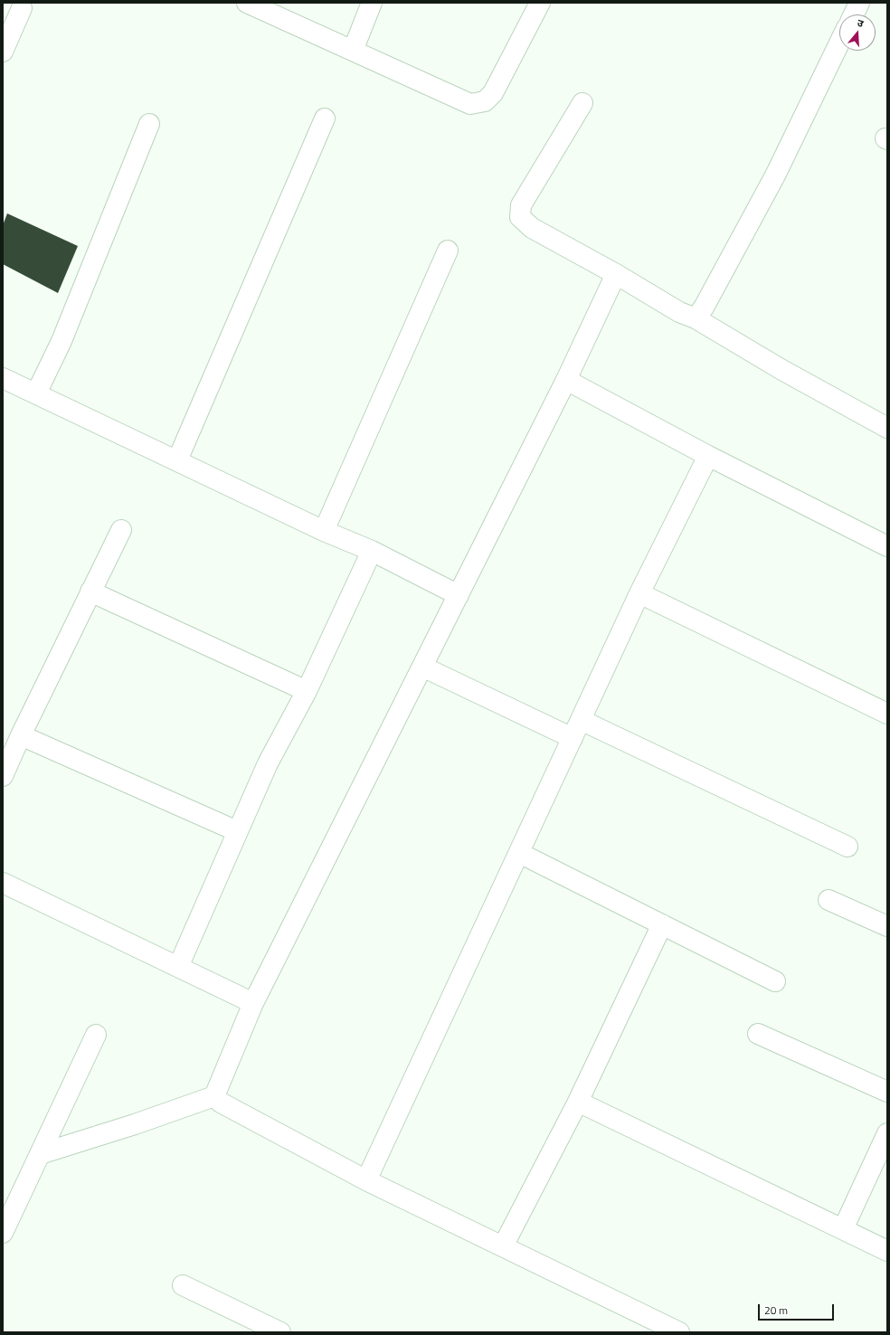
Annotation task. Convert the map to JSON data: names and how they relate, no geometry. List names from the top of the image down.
{
  "scale_bar": "20 m",
  "north": "top"
}
